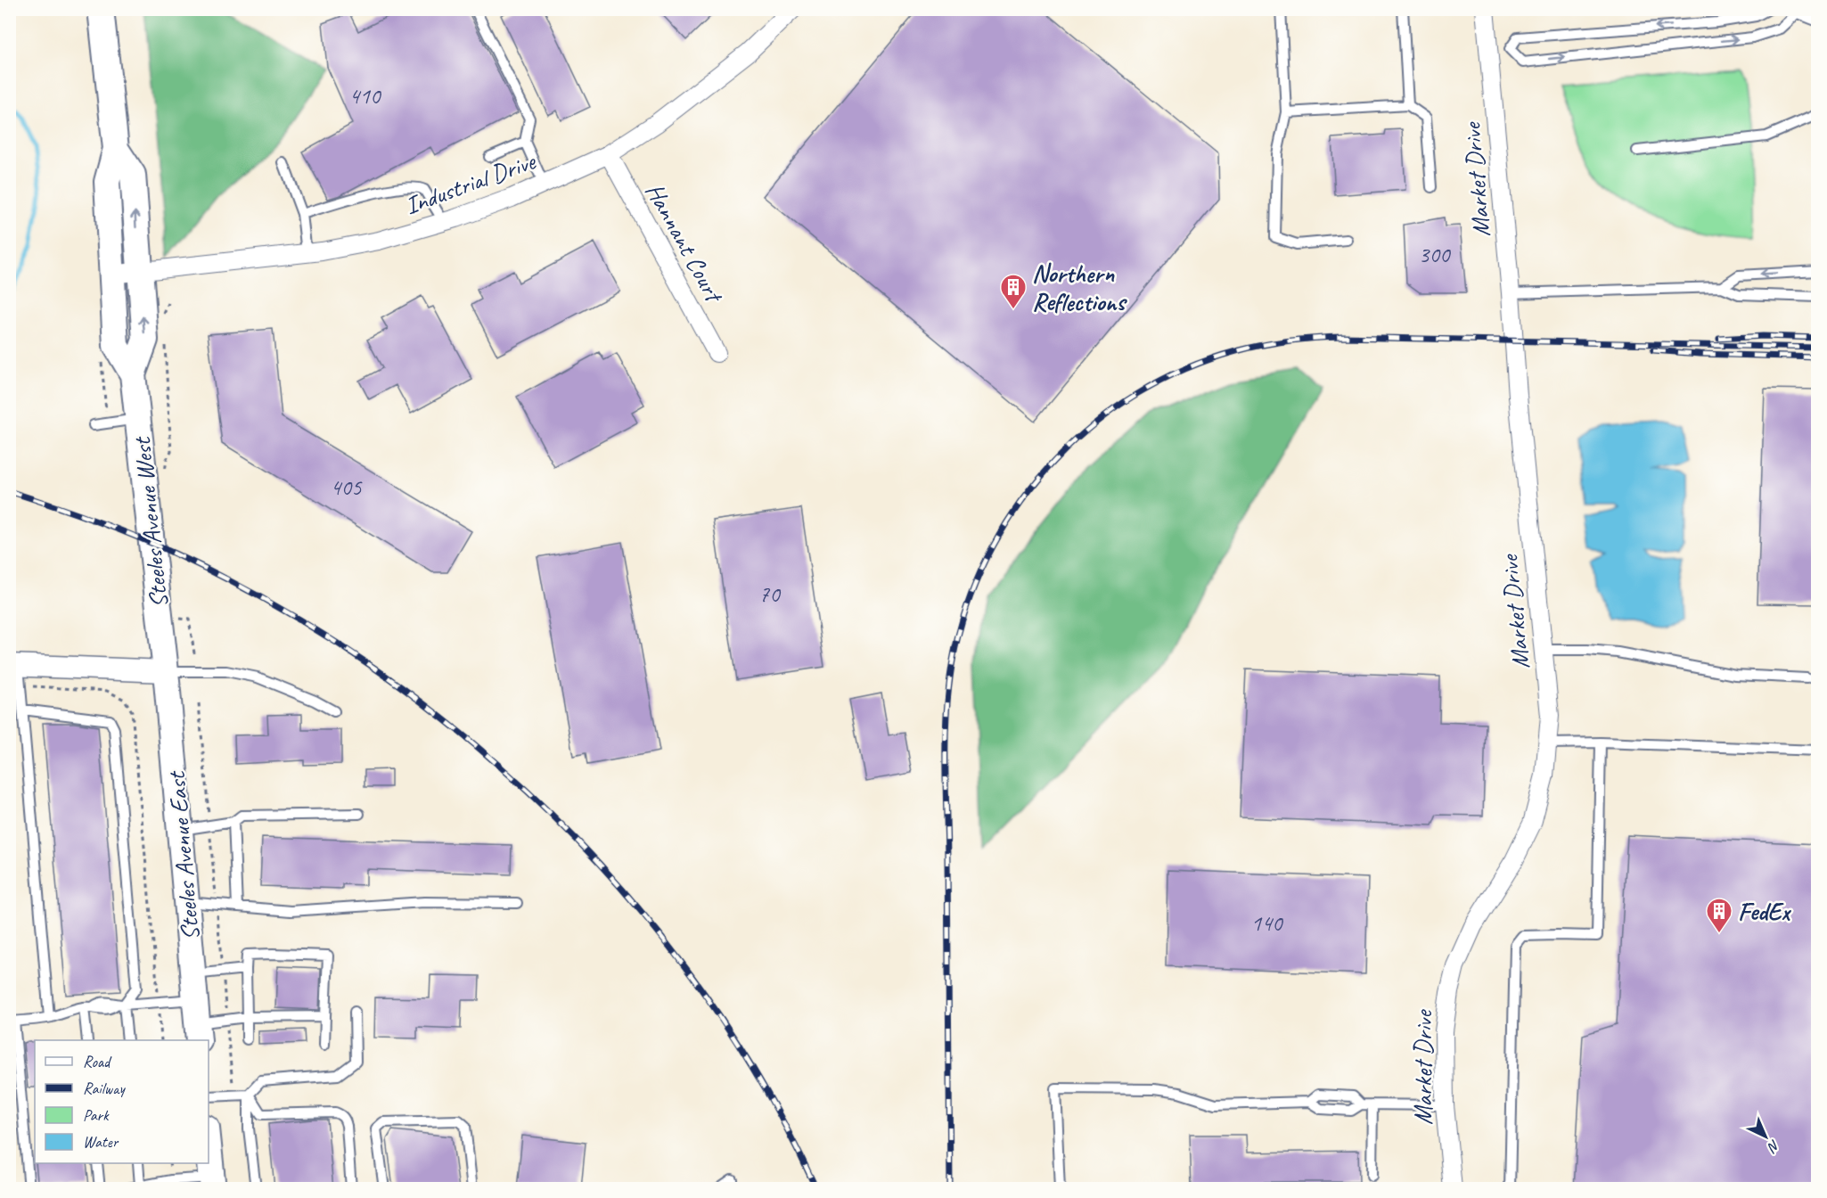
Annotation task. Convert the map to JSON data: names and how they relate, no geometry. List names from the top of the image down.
{
  "streets": {
    "main road": ["Steeles Avenue West", "Steeles Avenue East"],
    "street": ["Market Drive", "Industrial Drive", "Hannant Court"]
  },
  "crossings": [
    ["Industrial Drive", "Hannant Court"],
    ["Industrial Drive", "Steeles Avenue West"],
    ["Steeles Avenue West", "Steeles Avenue East"]
  ],
  "places": {
    "building": ["Northern Reflections", "FedEx"]
  },
  "house_numbers": [
    "410",
    "300",
    "405",
    "70",
    "140"
  ],
  "legend": [
    "Road",
    "Railway",
    "Park",
    "Water"
  ],
  "north": "bottom right"
}
